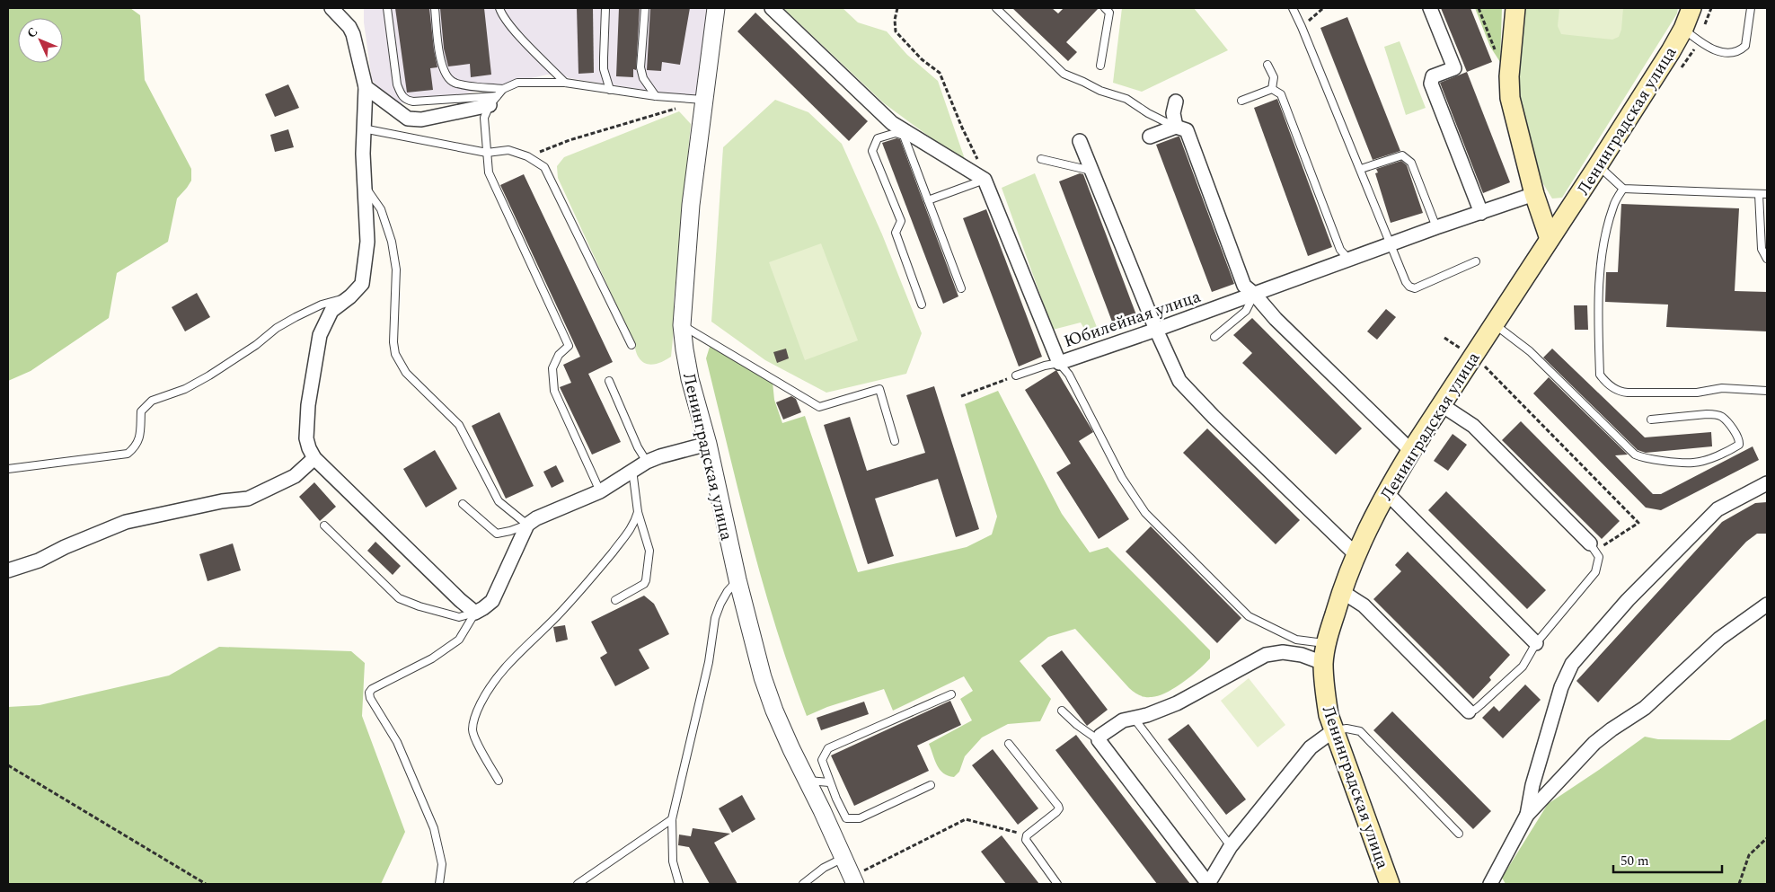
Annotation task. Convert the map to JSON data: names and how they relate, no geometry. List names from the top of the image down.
{
  "streets": {
    "main road": ["Ленинградская улица"],
    "street": ["Юбилейная улица"]
  },
  "scale_bar": "50 m",
  "north": "top left"
}
